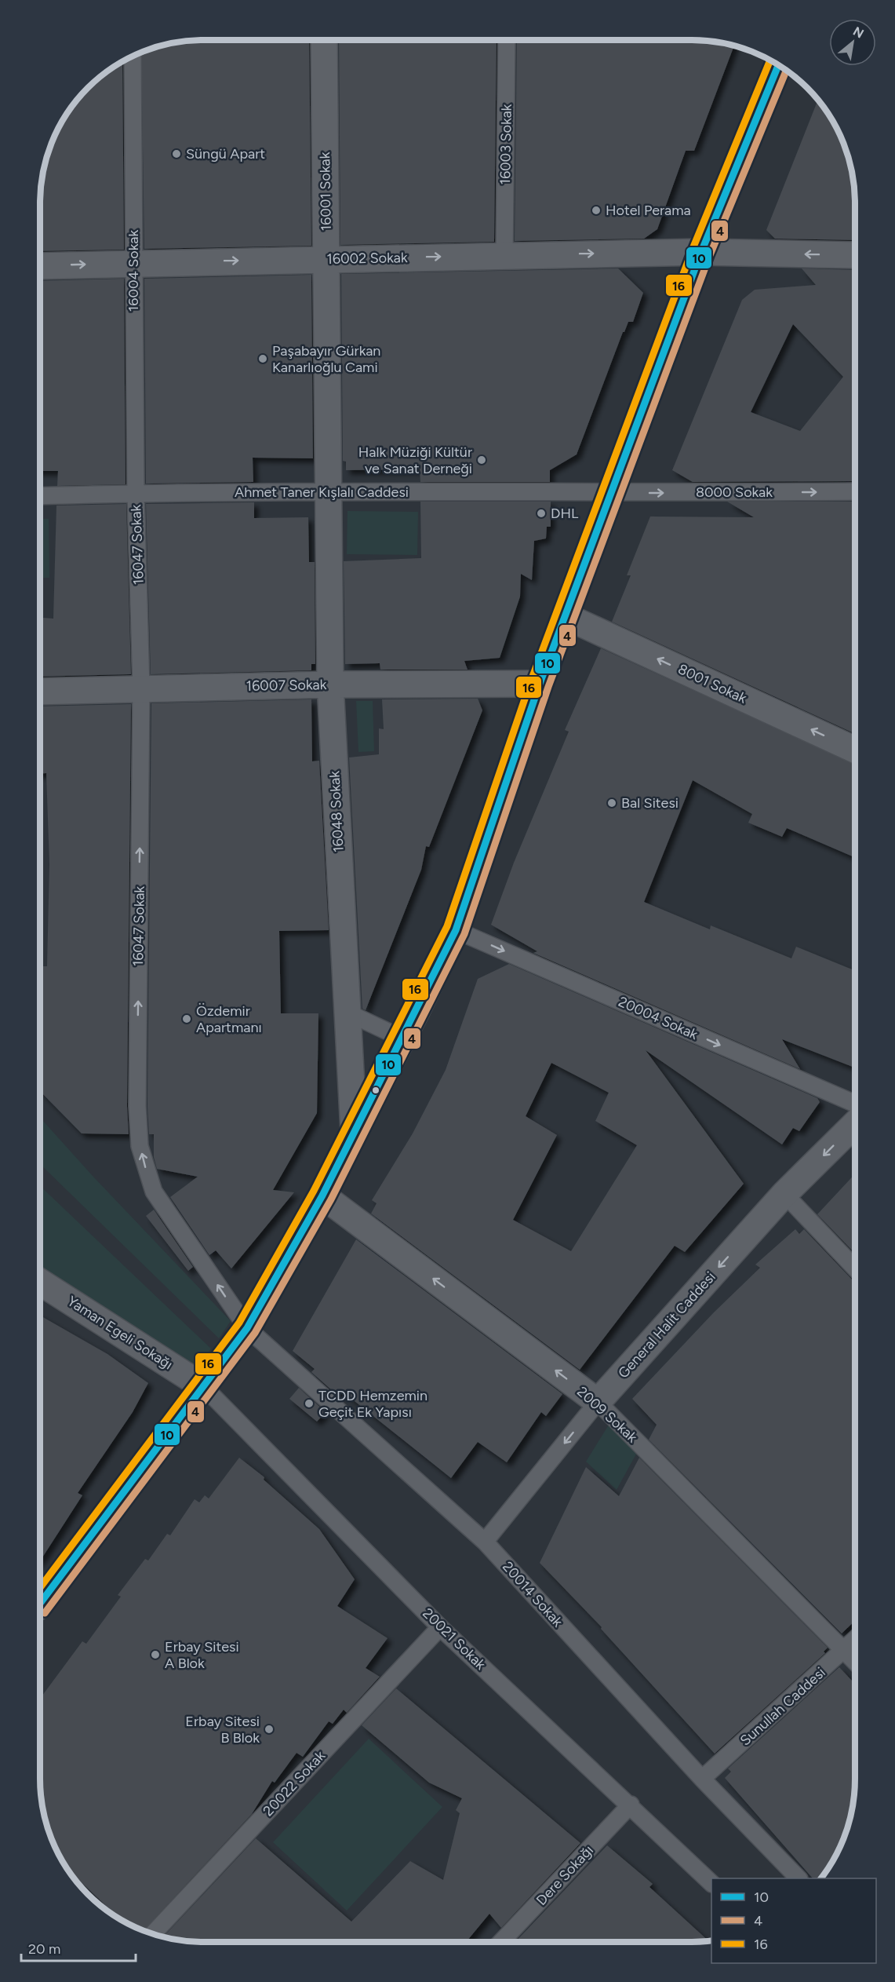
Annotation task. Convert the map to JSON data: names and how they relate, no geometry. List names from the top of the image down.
{
  "streets": {
    "street": [
      "16001 Sokak",
      "16002 Sokak",
      "8001 Sokak",
      "16007 Sokak",
      "16048 Sokak",
      "General Halit Caddesi",
      "Yaman Egeli Sokağı",
      "2009 Sokak"
    ],
    "lane": [
      "16003 Sokak",
      "16004 Sokak",
      "Ahmet Taner Kışlalı Caddesi",
      "8000 Sokak",
      "16047 Sokak",
      "20004 Sokak",
      "20014 Sokak",
      "20021 Sokak",
      "Sunullah Caddesi",
      "20022 Sokak",
      "Dere Sokağı"
    ]
  },
  "crossings": [
    ["16003 Sokak", "16002 Sokak"],
    ["16001 Sokak", "16002 Sokak"],
    ["16001 Sokak", "Ahmet Taner Kışlalı Caddesi"],
    ["16001 Sokak", "16048 Sokak"],
    ["16002 Sokak", "16004 Sokak"],
    ["16004 Sokak", "Ahmet Taner Kışlalı Caddesi"],
    ["16004 Sokak", "16047 Sokak"],
    ["Ahmet Taner Kışlalı Caddesi", "8000 Sokak"],
    ["Ahmet Taner Kışlalı Caddesi", "16047 Sokak"],
    ["Ahmet Taner Kışlalı Caddesi", "16048 Sokak"],
    ["16047 Sokak", "16007 Sokak"],
    ["16047 Sokak", "20014 Sokak"],
    ["16007 Sokak", "16048 Sokak"],
    ["General Halit Caddesi", "2009 Sokak"],
    ["General Halit Caddesi", "20014 Sokak"],
    ["Yaman Egeli Sokağı", "20021 Sokak"],
    ["2009 Sokak", "Sunullah Caddesi"],
    ["20014 Sokak", "Sunullah Caddesi"],
    ["20021 Sokak", "20022 Sokak"],
    ["20021 Sokak", "Dere Sokağı"]
  ],
  "one_way": [
    "8000 Sokak",
    "16047 Sokak",
    "8001 Sokak",
    "20004 Sokak",
    "General Halit Caddesi",
    "2009 Sokak"
  ],
  "places": [
    "Süngü Apart",
    "Hotel Perama",
    "Paşabayır Gürkan Kanarlıoğlu Cami",
    "Halk Müziği Kültür ve Sanat Derneği",
    "DHL",
    "Bal Sitesi",
    "Özdemir Apartmanı",
    "TCDD Hemzemin Geçit Ek Yapısı",
    "Erbay Sitesi A Blok",
    "Erbay Sitesi B Blok"
  ],
  "lines": ["transit line 16", "transit line 10", "transit line 4"],
  "legend": ["10", "4", "16"],
  "scale_bar": "20 m",
  "north": "top right"
}
